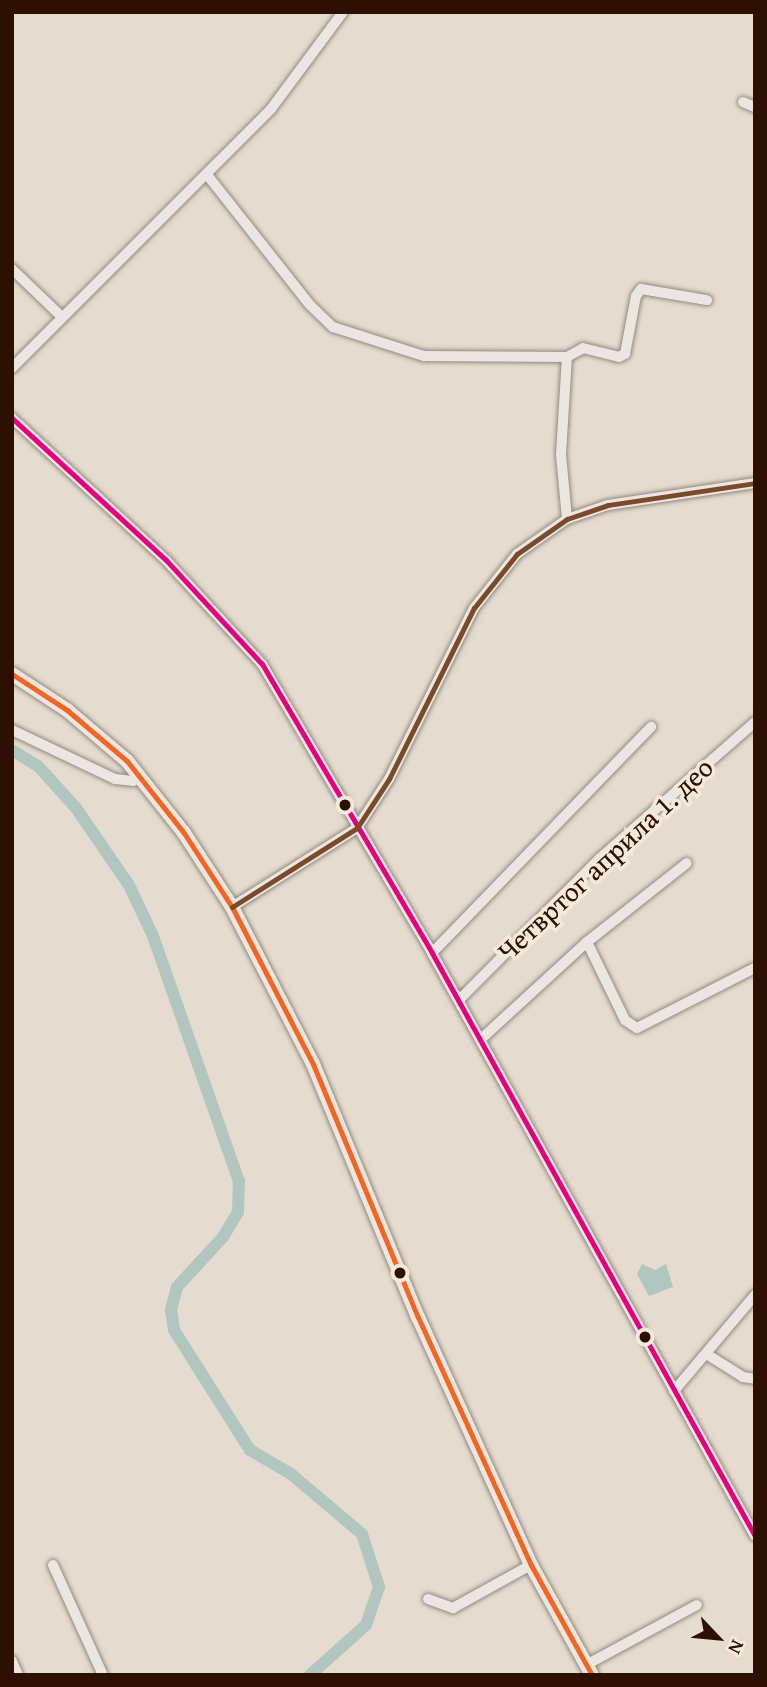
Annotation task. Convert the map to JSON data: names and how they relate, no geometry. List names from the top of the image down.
{
  "streets": {
    "street": ["Четвртог априла 1. део"]
  },
  "north": "bottom right"
}
